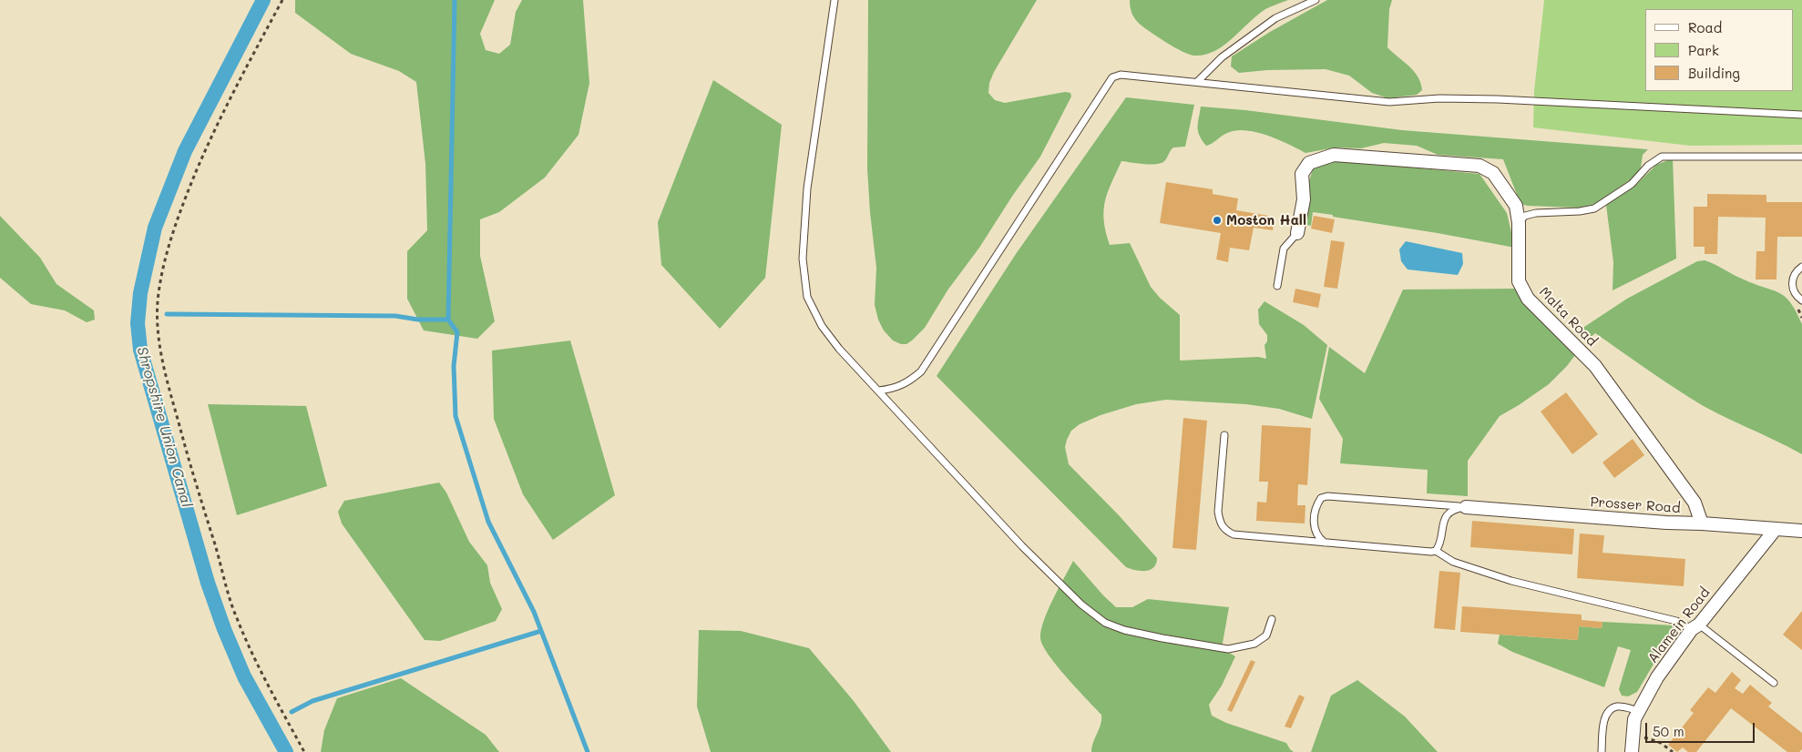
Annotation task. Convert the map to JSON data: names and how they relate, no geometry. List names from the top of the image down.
{
  "streets": {
    "street": ["Malta Road", "Prosser Road", "Alamein Road"]
  },
  "crossings": [
    ["Malta Road", "Prosser Road"],
    ["Prosser Road", "Alamein Road"]
  ],
  "water": ["Shropshire Union Canal"],
  "places": ["Moston Hall"],
  "legend": ["Road", "Park", "Building"],
  "scale_bar": "50 m"
}
